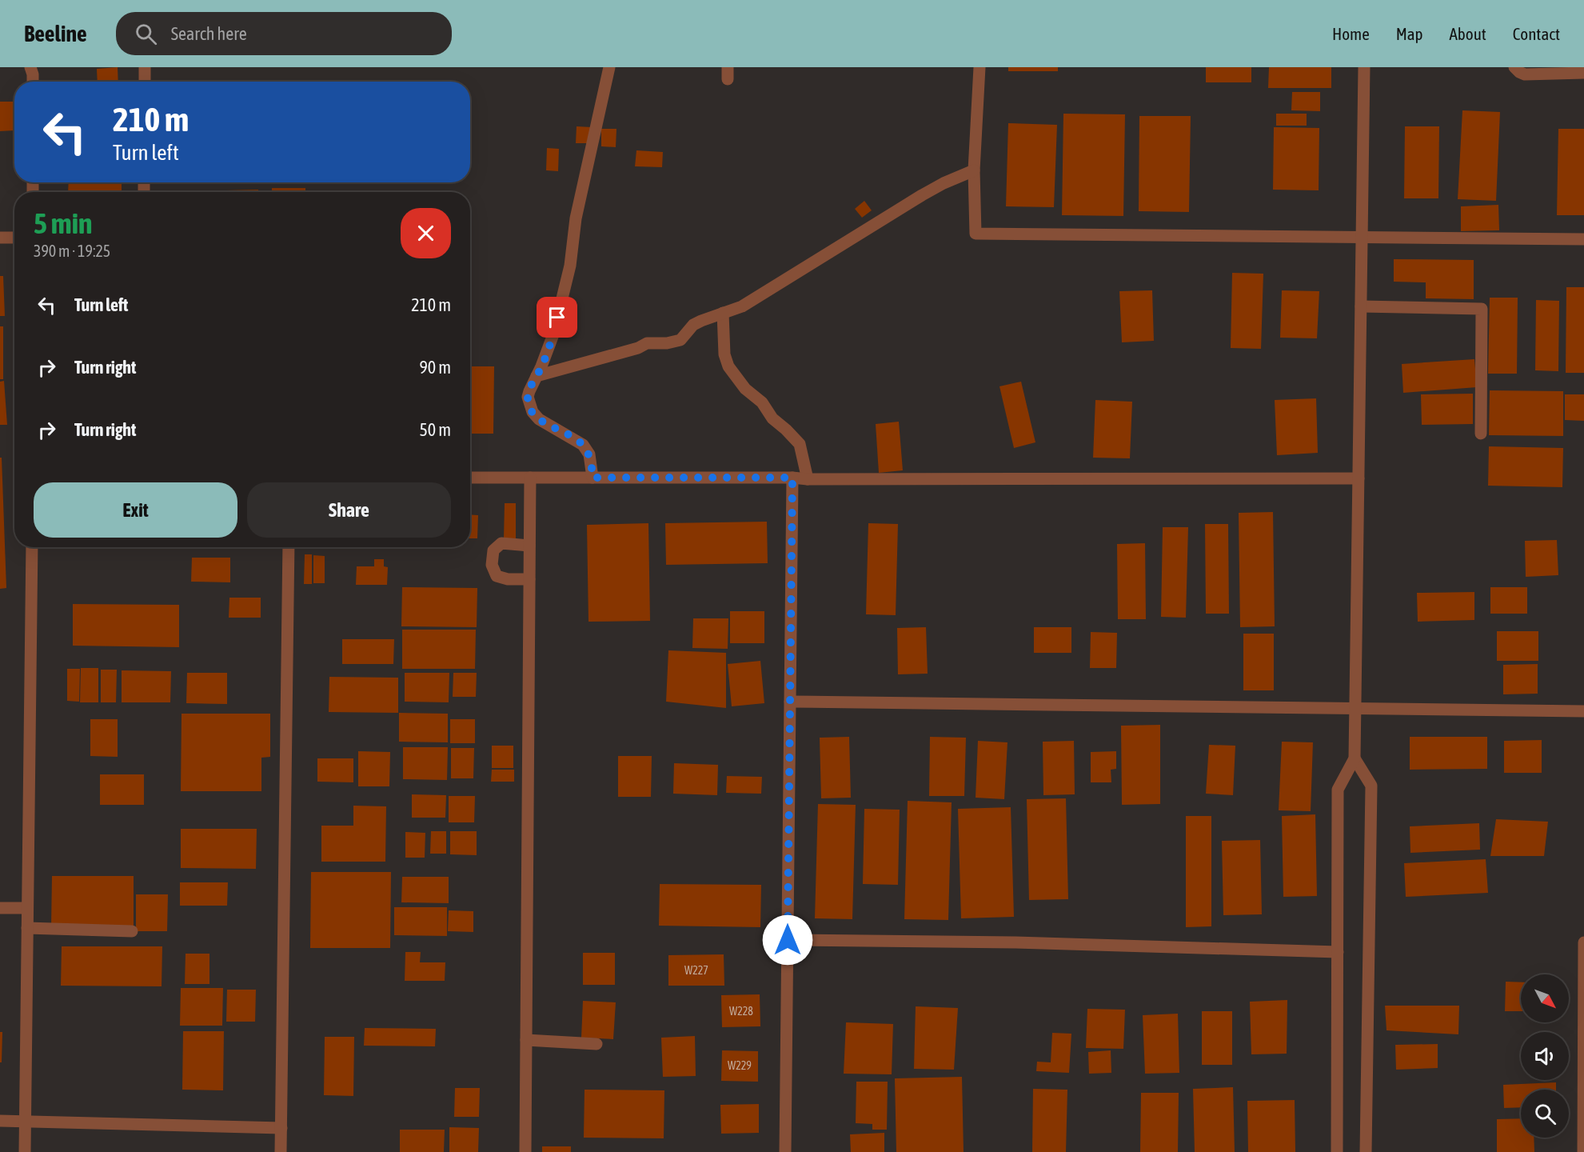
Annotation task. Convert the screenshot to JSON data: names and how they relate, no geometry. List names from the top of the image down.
{
  "house_numbers": ["W227", "W228", "W229"],
  "north": "bottom right",
  "page": {
    "header": "Beeline",
    "search": "Search here",
    "nav": [
      "Home",
      "Map",
      "About",
      "Contact"
    ],
    "turn": ["210 m", "Turn left"],
    "heading": ["5 min", "390 m · 19:25"],
    "list": [
      {
        "name": "Turn left",
        "value": "210 m"
      },
      {
        "name": "Turn right",
        "value": "90 m"
      },
      {
        "name": "Turn right",
        "value": "50 m"
      }
    ],
    "buttons": ["Exit", "Share"]
  }
}
